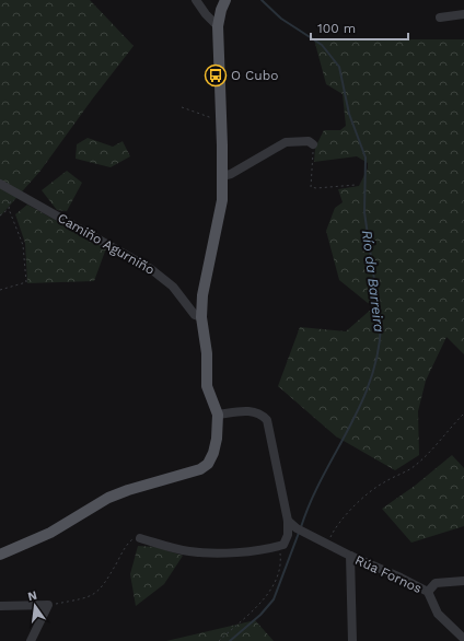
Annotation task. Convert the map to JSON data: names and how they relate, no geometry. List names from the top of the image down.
{
  "streets": {
    "street": ["Camiño Agurniño", "Rúa Fornos"]
  },
  "water": ["Río da Barreira"],
  "places": {
    "bus stop": ["O Cubo"]
  },
  "scale_bar": "100 m",
  "north": "top"
}
